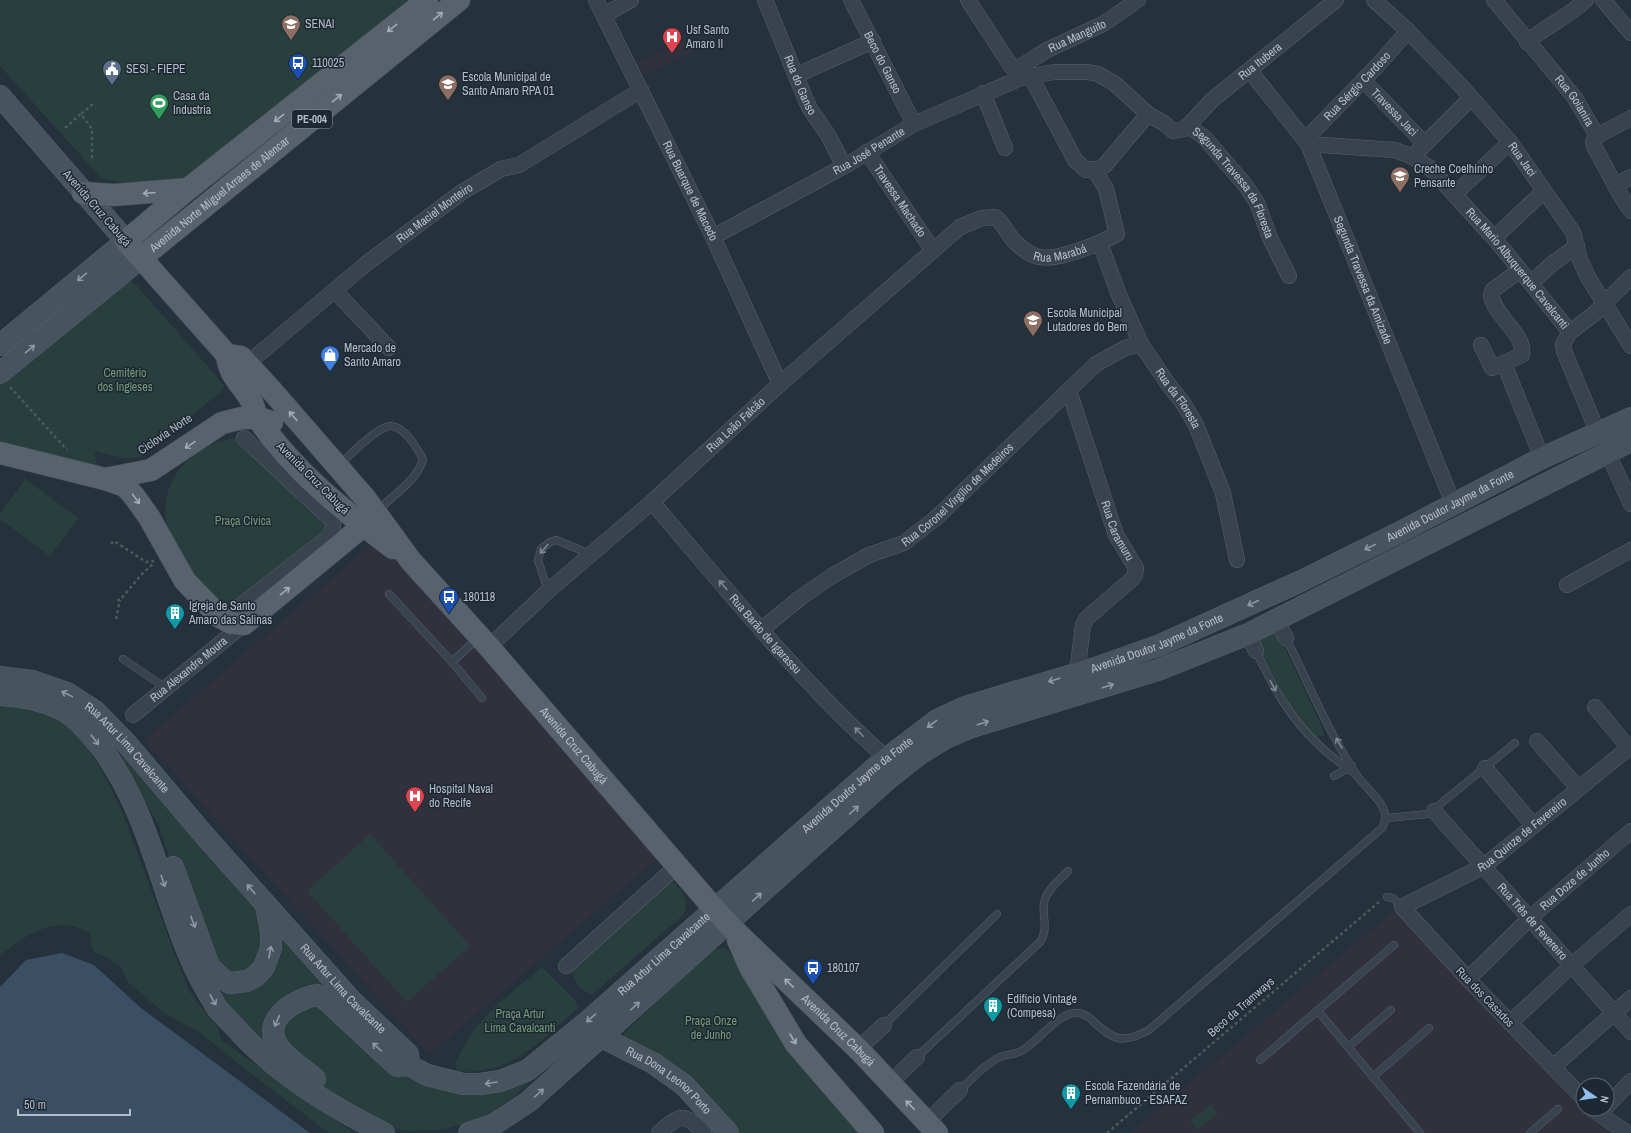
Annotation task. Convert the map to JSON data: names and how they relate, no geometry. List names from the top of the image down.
{
  "streets": {
    "main road": [
      "PE-004",
      "Avenida Norte Miguel Arraes de Alencar",
      "Avenida Cruz Cabugá",
      "Avenida Doutor Jayme da Fonte",
      "Rua Artur Lima Cavalcante",
      "Rua Dona Leonor Porto"
    ],
    "street": [
      "Rua Manguito",
      "Beco do Ganso",
      "Rua Itubera",
      "Rua do Ganso",
      "Rua Sérgio Cardoso",
      "Rua Goianira",
      "Travessa Jaci",
      "Rua José Penante",
      "Rua Jaci",
      "Segunda Travessa da Floresta",
      "Rua Buarque de Macedo",
      "Travessa Machado",
      "Rua Maciel Monteiro",
      "Rua Marabá",
      "Rua Mario Albuquerque Cavalcanti",
      "Segunda Travessa da Amizade",
      "Rua da Floresta",
      "Rua Leão Falcão",
      "Rua Coronel Virgílio de Medeiros",
      "Rua Caramuru",
      "Rua Barão de Igarassu",
      "Rua Alexandre Moura",
      "Rua Quinze de Fevereiro",
      "Rua Doze de Junho",
      "Rua Três de Fevereiro",
      "Rua dos Casados"
    ],
    "path": ["Beco da Tramways"]
  },
  "crossings": [
    ["Rua Manguito", "Rua José Penante"],
    ["Rua Manguito", "Segunda Travessa da Floresta"],
    ["Beco do Ganso", "Rua José Penante"],
    ["Rua Itubera", "Segunda Travessa da Floresta"],
    ["Rua Itubera", "Segunda Travessa da Amizade"],
    ["Rua do Ganso", "Rua José Penante"],
    ["Rua Sérgio Cardoso", "Travessa Jaci"],
    ["Rua Sérgio Cardoso", "Rua Jaci"],
    ["Rua Sérgio Cardoso", "Segunda Travessa da Amizade"],
    ["Rua José Penante", "Segunda Travessa da Floresta"],
    ["Rua José Penante", "Rua Buarque de Macedo"],
    ["Rua José Penante", "Travessa Machado"],
    ["Rua Buarque de Macedo", "Rua Maciel Monteiro"],
    ["Rua Buarque de Macedo", "Rua Leão Falcão"],
    ["Avenida Norte Miguel Arraes de Alencar", "Avenida Cruz Cabugá"],
    ["Travessa Machado", "Rua Leão Falcão"],
    ["Avenida Cruz Cabugá", "Rua Maciel Monteiro"],
    ["Avenida Cruz Cabugá", "Rua Leão Falcão"],
    ["Avenida Cruz Cabugá", "Avenida Doutor Jayme da Fonte"],
    ["Avenida Cruz Cabugá", "Rua Artur Lima Cavalcante"],
    ["Rua Marabá", "Rua da Floresta"],
    ["Rua Marabá", "Rua Leão Falcão"],
    ["Rua Mario Albuquerque Cavalcanti", "Avenida Doutor Jayme da Fonte"],
    ["Segunda Travessa da Amizade", "Avenida Doutor Jayme da Fonte"],
    ["Rua da Floresta", "Rua Coronel Virgílio de Medeiros"],
    ["Rua Leão Falcão", "Rua Barão de Igarassu"],
    ["Rua Coronel Virgílio de Medeiros", "Rua Caramuru"],
    ["Rua Coronel Virgílio de Medeiros", "Rua Barão de Igarassu"],
    ["Avenida Doutor Jayme da Fonte", "Rua Caramuru"],
    ["Avenida Doutor Jayme da Fonte", "Rua Barão de Igarassu"],
    ["Avenida Doutor Jayme da Fonte", "Rua Artur Lima Cavalcante"],
    ["Rua Artur Lima Cavalcante", "Rua Dona Leonor Porto"],
    ["Rua Quinze de Fevereiro", "Rua Três de Fevereiro"],
    ["Rua Quinze de Fevereiro", "Rua dos Casados"],
    ["Rua Doze de Junho", "Rua Três de Fevereiro"],
    ["Rua Doze de Junho", "Rua dos Casados"],
    ["Rua dos Casados", "Beco da Tramways"]
  ],
  "one_way": ["Rua Barão de Igarassu"],
  "parks": [
    "Cemitério dos Ingleses",
    "Praça Cívica",
    "Praça Artur Lima Cavalcanti",
    "Praça Onze de Junho"
  ],
  "places": {
    "school or university": [
      "SENAI",
      "Escola Municipal de Santo Amaro RPA 01",
      "Creche Coelhinho Pensante",
      "Escola Municipal Lutadores do Bem"
    ],
    "hospital": ["Usf Santo Amaro II", "Hospital Naval do Recife"],
    "bus stop": ["110025", "180118", "180107"],
    "public building": ["SESI - FIEPE"],
    "sports": ["Casa da Industria"],
    "shop": ["Mercado de Santo Amaro"],
    "building": ["Igreja de Santo Amaro das Salinas", "Edifício Vintage (Compesa)", "Escola Fazendária de Pernambuco - ESAFAZ"]
  },
  "scale_bar": "50 m",
  "north": "right"
}
